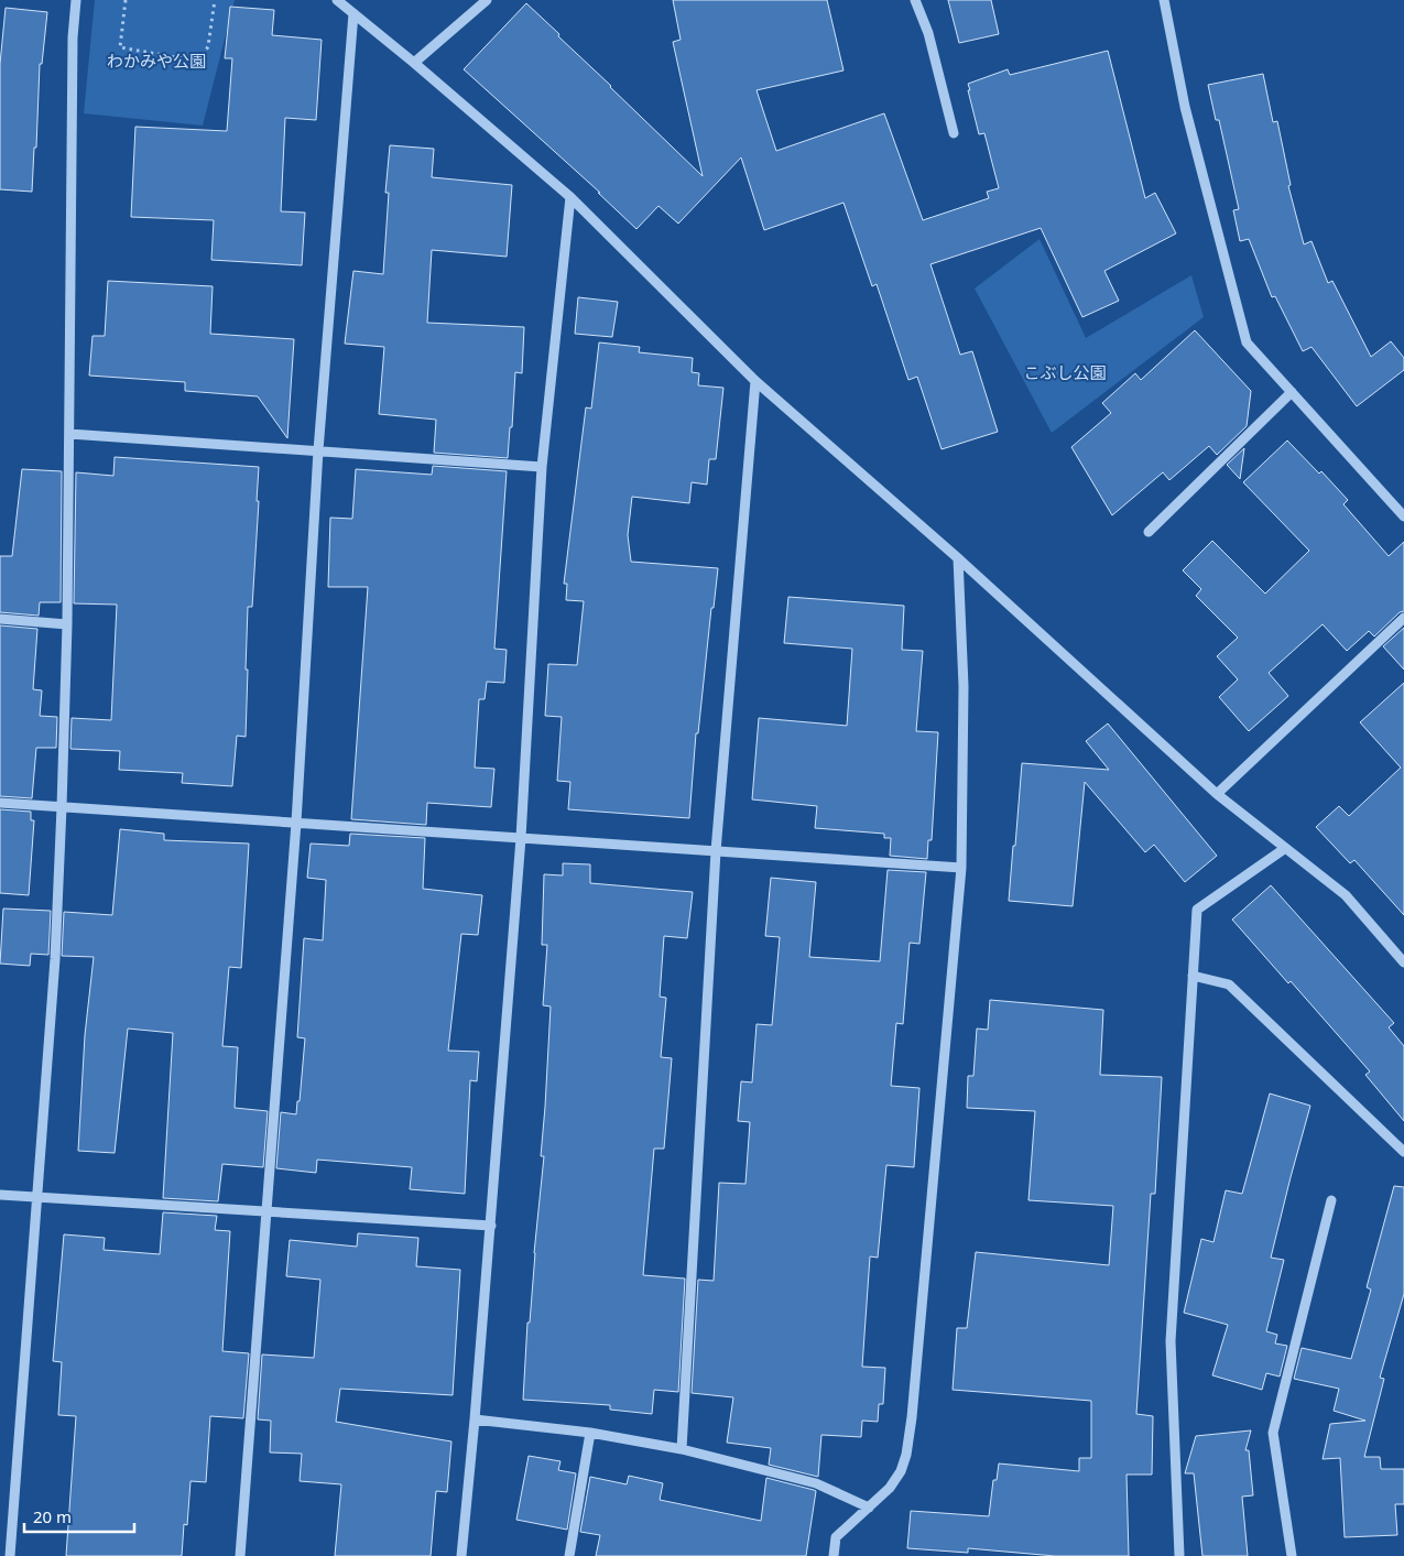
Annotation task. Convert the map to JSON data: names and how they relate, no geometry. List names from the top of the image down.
{
  "parks": ["わかみや公園", "こぶし公園"],
  "scale_bar": "20 m"
}
